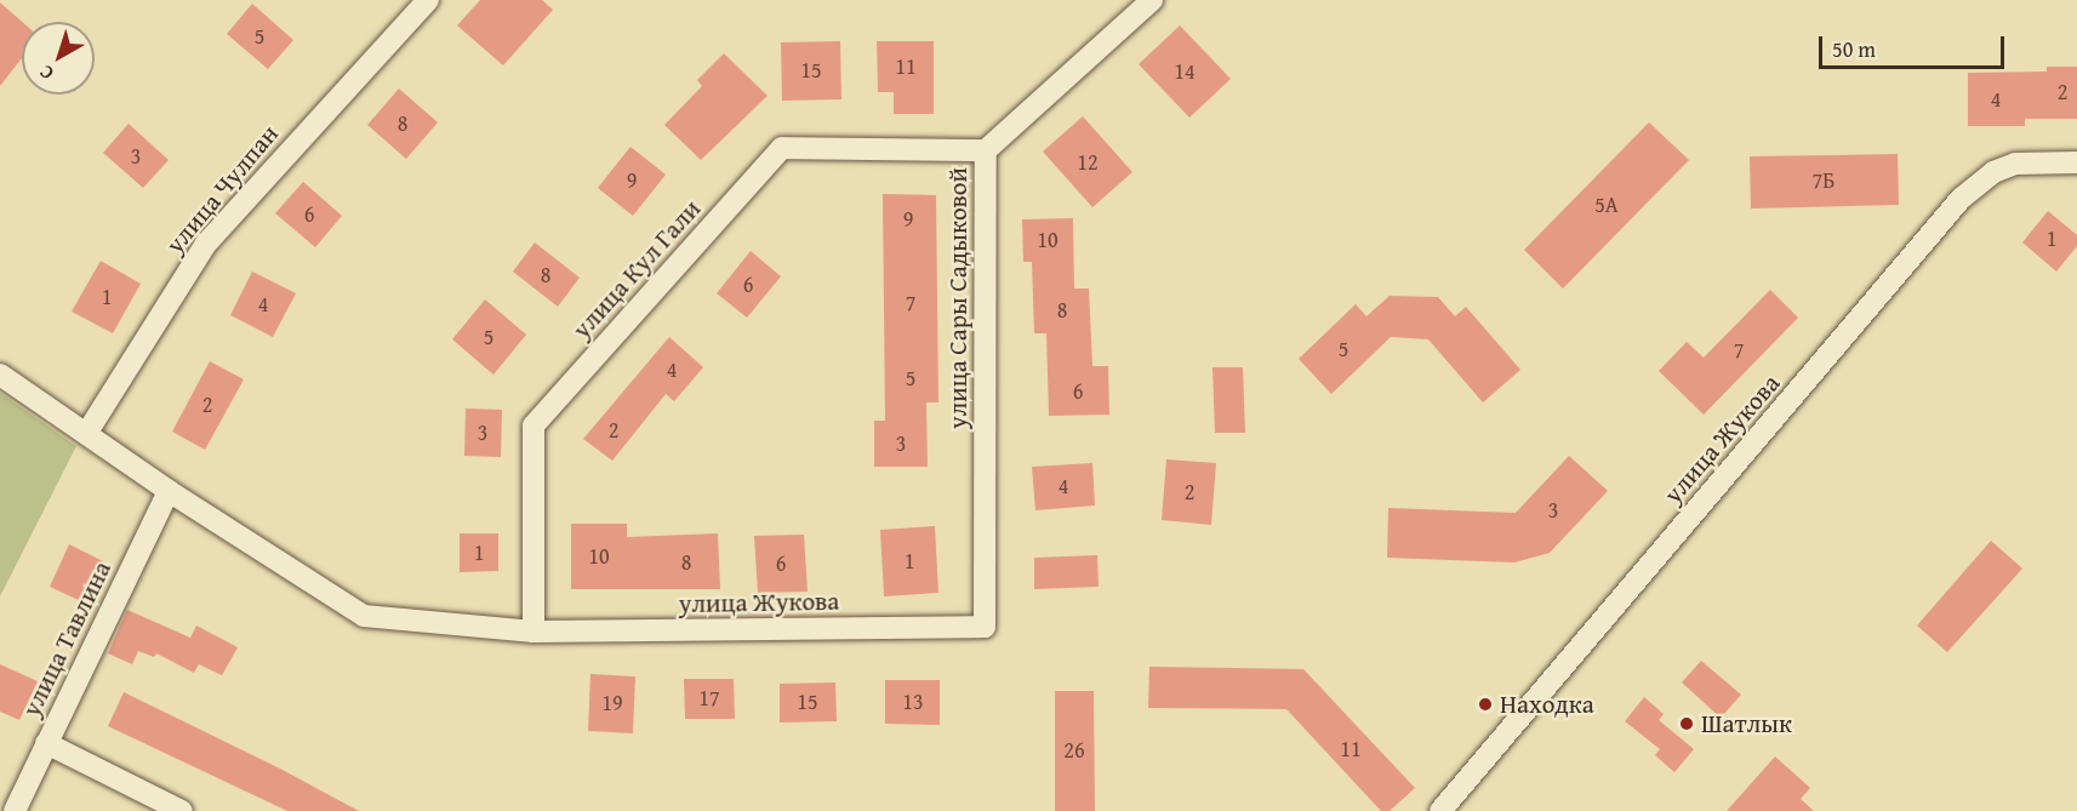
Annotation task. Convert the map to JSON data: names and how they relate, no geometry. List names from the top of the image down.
{
  "streets": {
    "street": [
      "улица Чулпан",
      "улица Кул Гали",
      "улица Сары Садыковой",
      "улица Жукова",
      "улица Тавлина"
    ]
  },
  "crossings": [
    ["улица Чулпан", "улица Жукова"],
    ["улица Кул Гали", "улица Сары Садыковой"],
    ["улица Кул Гали", "улица Жукова"],
    ["улица Сары Садыковой", "улица Жукова"],
    ["улица Жукова", "улица Тавлина"]
  ],
  "places": ["Находка", "Шатлык"],
  "house_numbers": [
    "5",
    "11",
    "15",
    "14",
    "2",
    "4",
    "8",
    "3",
    "12",
    "9",
    "7Б",
    "5А",
    "6",
    "9",
    "1",
    "10",
    "8",
    "6",
    "1",
    "7",
    "4",
    "8",
    "5",
    "5",
    "7",
    "4",
    "5",
    "6",
    "2",
    "2",
    "3",
    "3",
    "4",
    "2",
    "3",
    "1",
    "10",
    "1",
    "8",
    "6",
    "17",
    "15",
    "13",
    "19",
    "11",
    "26"
  ],
  "scale_bar": "50 m",
  "north": "bottom left"
}
